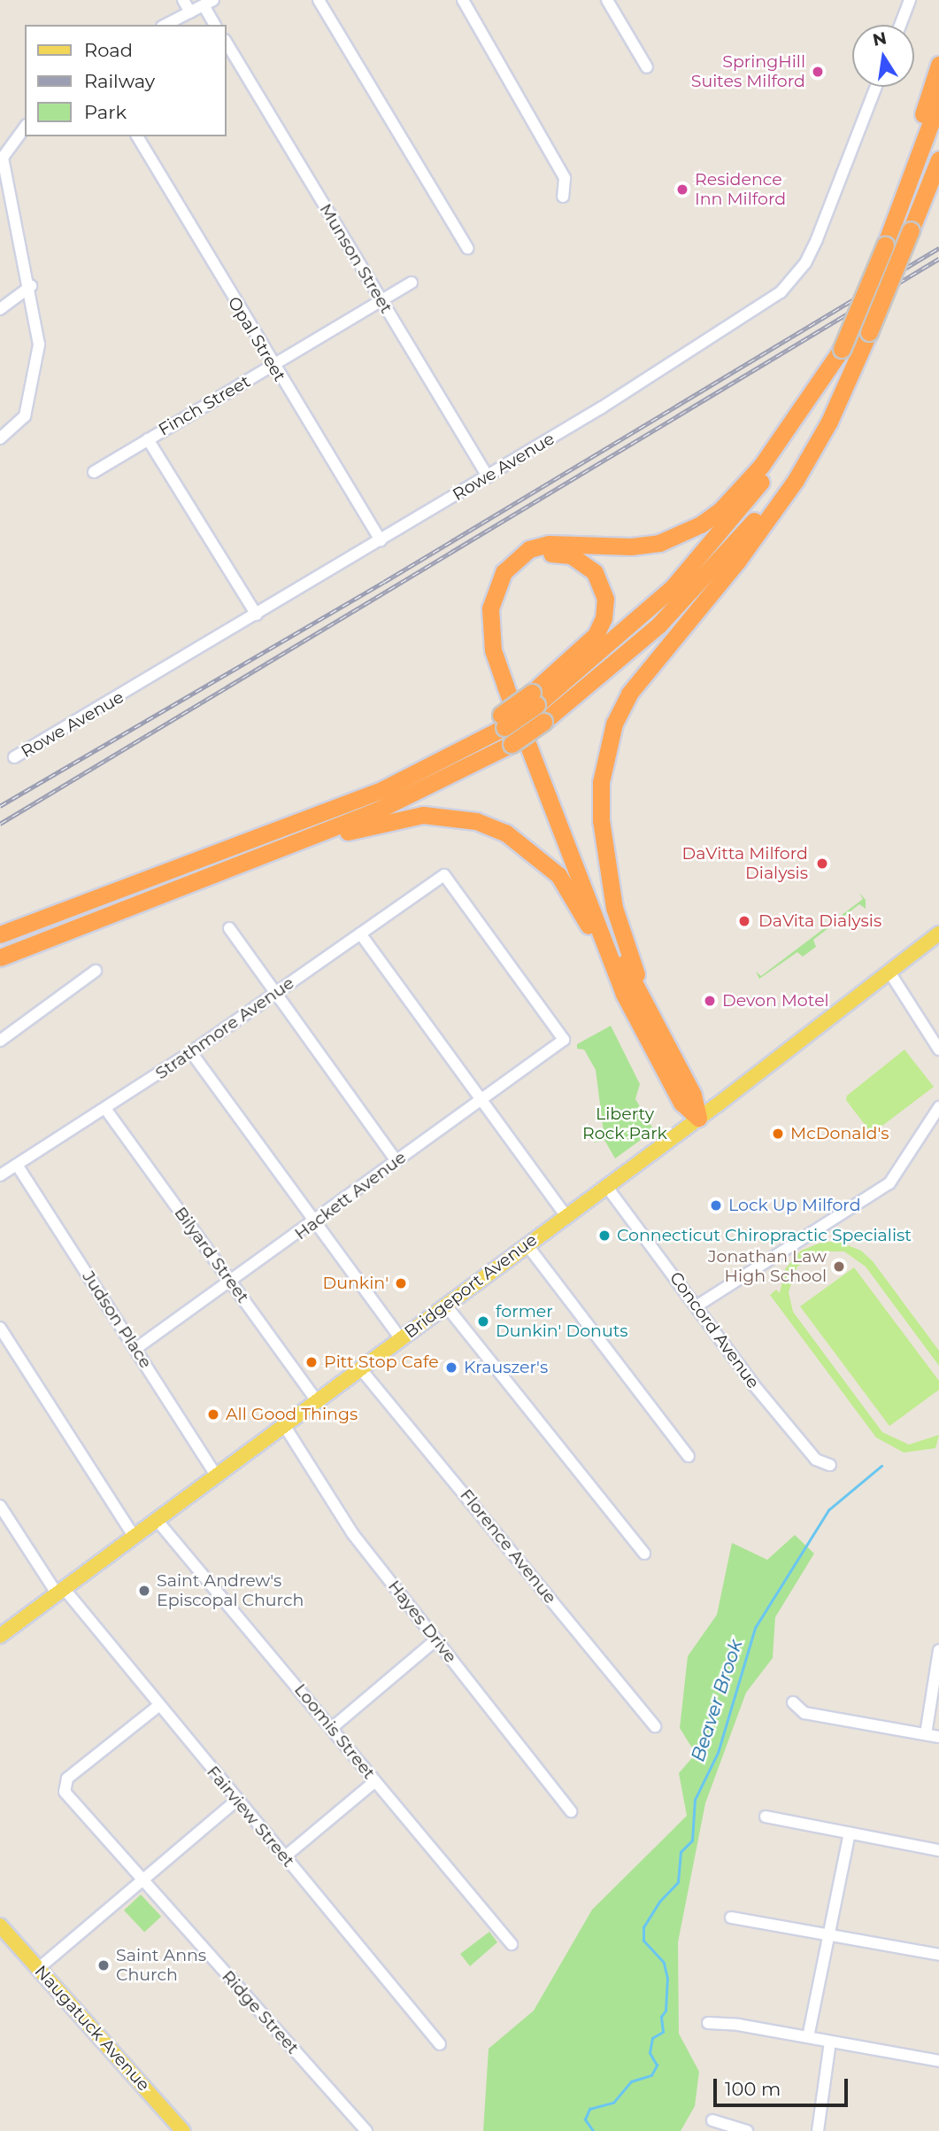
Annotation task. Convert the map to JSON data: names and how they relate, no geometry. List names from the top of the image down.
{
  "streets": {
    "main road": ["Bridgeport Avenue", "Naugatuck Avenue"],
    "street": [
      "Munson Street",
      "Opal Street",
      "Finch Street",
      "Rowe Avenue",
      "Strathmore Avenue",
      "Hackett Avenue",
      "Bilyard Street",
      "Judson Place",
      "Concord Avenue",
      "Florence Avenue",
      "Hayes Drive",
      "Loomis Street",
      "Fairview Street",
      "Ridge Street"
    ]
  },
  "crossings": [
    ["Munson Street", "Finch Street"],
    ["Munson Street", "Rowe Avenue"],
    ["Opal Street", "Finch Street"],
    ["Opal Street", "Rowe Avenue"],
    ["Strathmore Avenue", "Hackett Avenue"],
    ["Strathmore Avenue", "Bilyard Street"],
    ["Strathmore Avenue", "Judson Place"],
    ["Hackett Avenue", "Bilyard Street"],
    ["Hackett Avenue", "Judson Place"],
    ["Bilyard Street", "Bridgeport Avenue"],
    ["Bridgeport Avenue", "Judson Place"],
    ["Bridgeport Avenue", "Concord Avenue"],
    ["Bridgeport Avenue", "Florence Avenue"],
    ["Bridgeport Avenue", "Hayes Drive"],
    ["Bridgeport Avenue", "Loomis Street"],
    ["Bridgeport Avenue", "Fairview Street"],
    ["Fairview Street", "Ridge Street"]
  ],
  "water": ["Beaver Brook"],
  "parks": ["Liberty Rock Park"],
  "places": [
    "SpringHill Suites Milford",
    "Residence Inn Milford",
    "DaVitta Milford Dialysis",
    "DaVita Dialysis",
    "Devon Motel",
    "McDonald's",
    "Lock Up Milford",
    "Connecticut Chiropractic Specialist",
    "Jonathan Law High School",
    "Dunkin'",
    "former Dunkin' Donuts",
    "Pitt Stop Cafe",
    "Krauszer's",
    "All Good Things",
    "Saint Andrew's Episcopal Church",
    "Saint Anns Church"
  ],
  "legend": ["Road", "Railway", "Park"],
  "scale_bar": "100 m",
  "north": "top"
}
